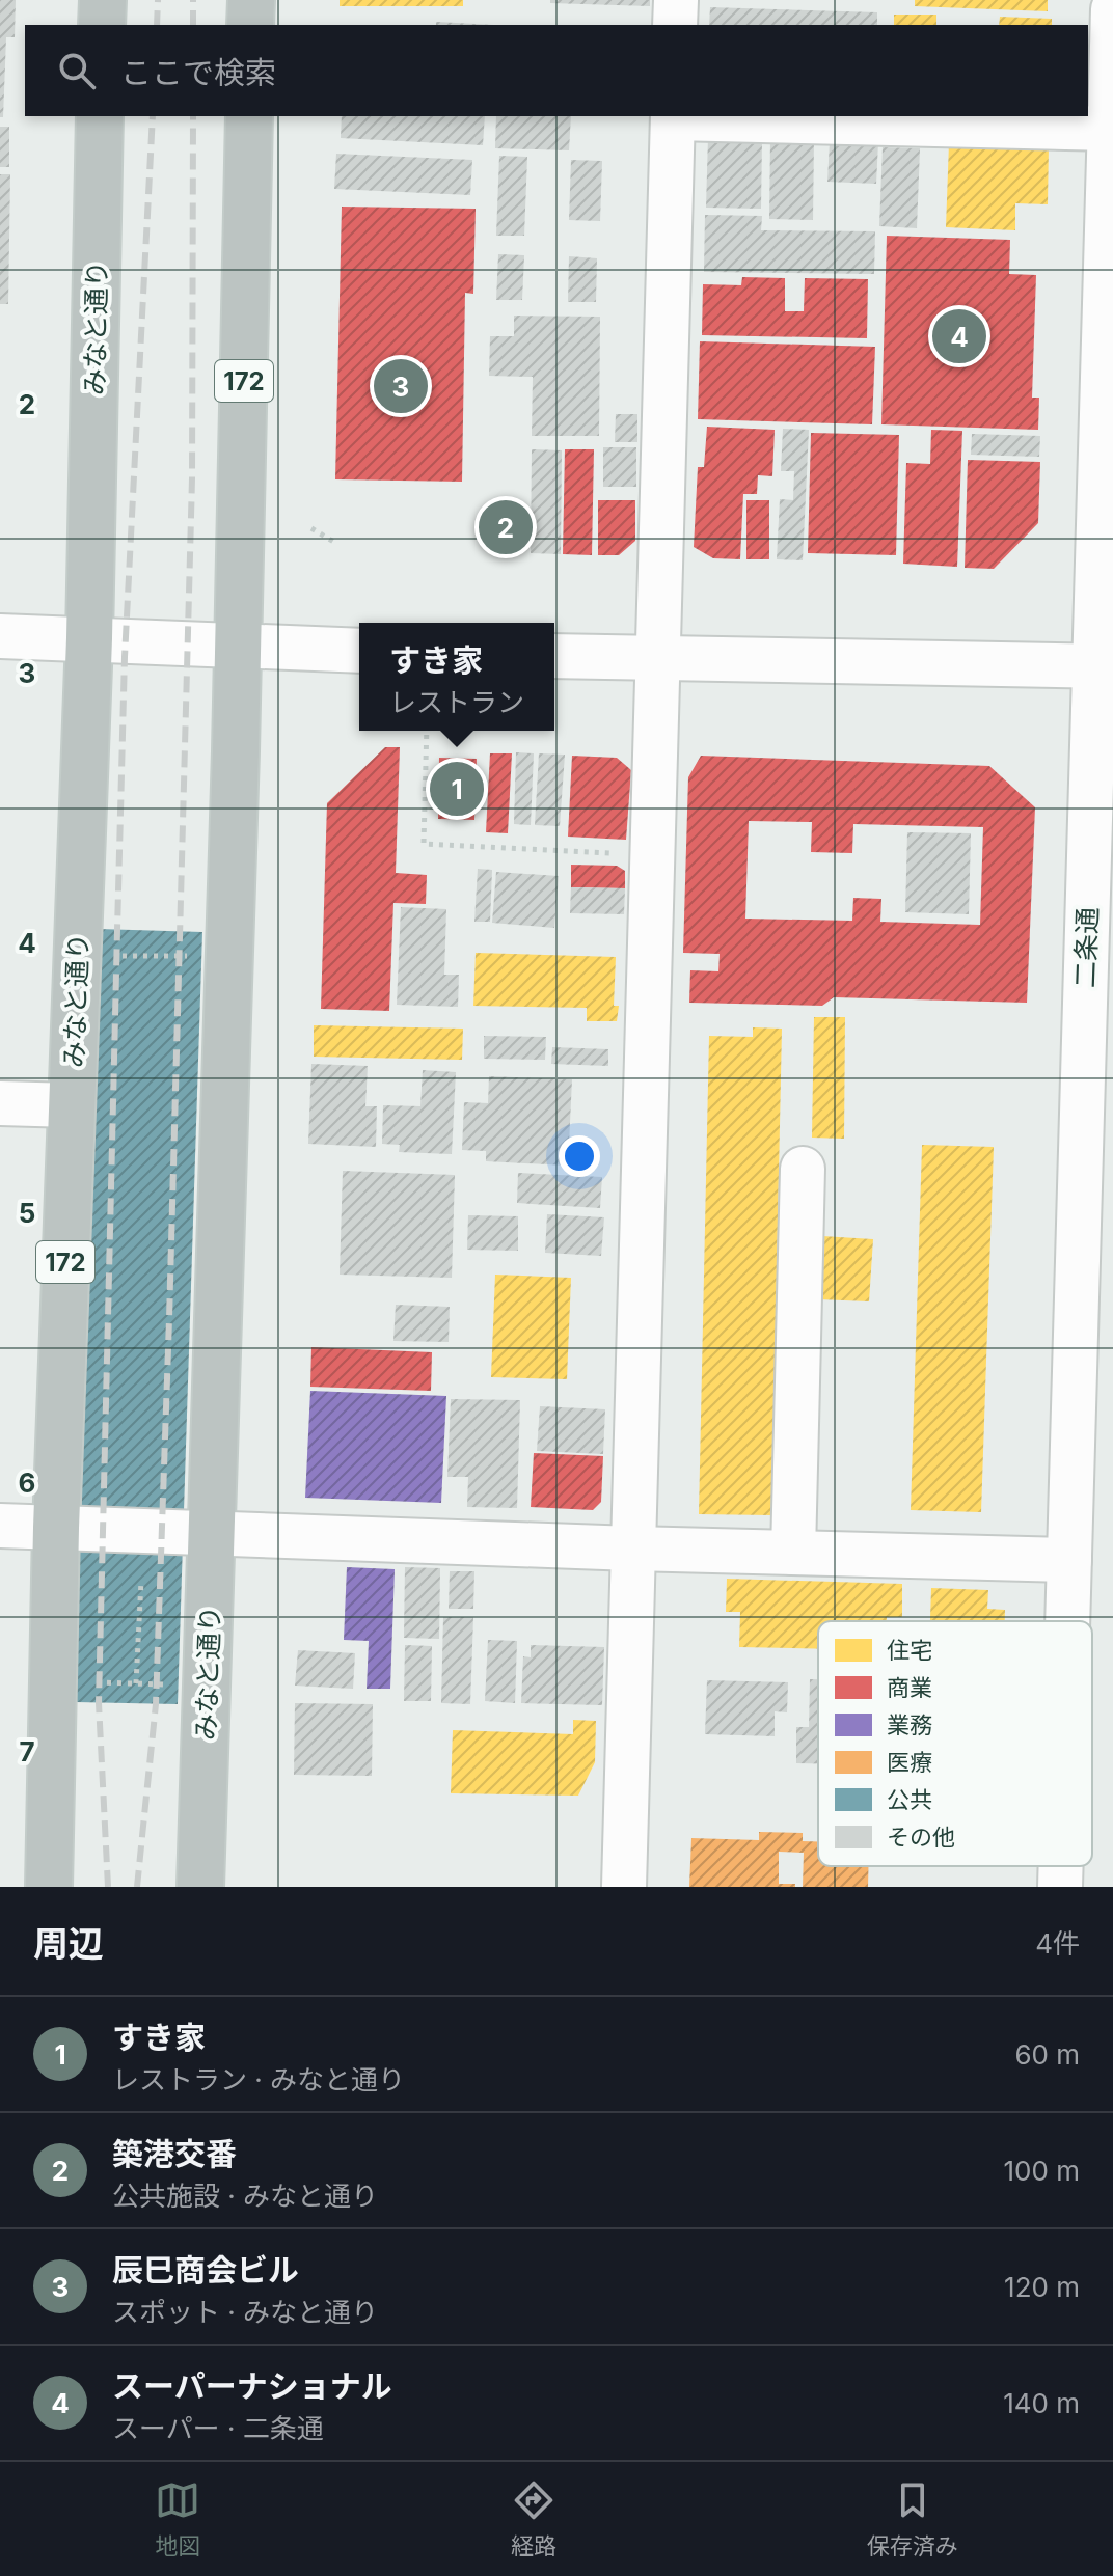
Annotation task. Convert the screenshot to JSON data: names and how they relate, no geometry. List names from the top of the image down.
{
  "streets": {
    "highway": ["みなと通り", "172"],
    "street": ["二条通"]
  },
  "legend": [
    "住宅",
    "商業",
    "業務",
    "医療",
    "公共",
    "その他"
  ],
  "page": {
    "search": "ここで検索",
    "pins": [
      "4",
      "3",
      "2",
      "1"
    ],
    "popup": ["すき家", "レストラン"],
    "heading": ["周辺", "4件"],
    "list": [
      {
        "mark": "1",
        "name": "すき家",
        "note": "レストラン · みなと通り",
        "value": "60 m"
      },
      {
        "mark": "2",
        "name": "築港交番",
        "note": "公共施設 · みなと通り",
        "value": "100 m"
      },
      {
        "mark": "3",
        "name": "辰巳商会ビル",
        "note": "スポット · みなと通り",
        "value": "120 m"
      },
      {
        "mark": "4",
        "name": "スーパーナショナル",
        "note": "スーパー · 二条通",
        "value": "140 m"
      }
    ],
    "nav": ["地図", "経路", "保存済み"]
  },
  "grid": {
    "rows": [
      "2",
      "3",
      "4",
      "5",
      "6",
      "7"
    ]
  }
}
